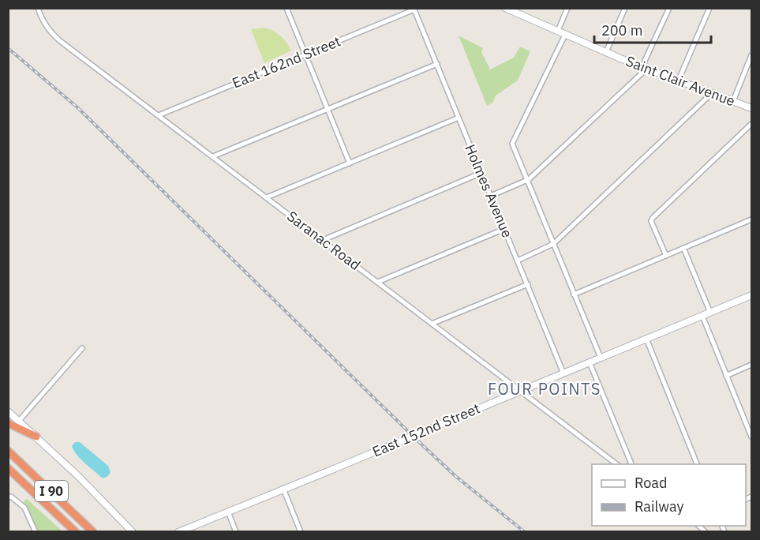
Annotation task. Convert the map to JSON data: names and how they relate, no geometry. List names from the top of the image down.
{
  "streets": {
    "highway": ["I 90"],
    "street": [
      "East 162nd Street",
      "Saint Clair Avenue",
      "Holmes Avenue",
      "Saranac Road",
      "East 152nd Street"
    ]
  },
  "crossings": [
    ["East 162nd Street", "Holmes Avenue"],
    ["East 162nd Street", "Saranac Road"],
    ["Holmes Avenue", "East 152nd Street"],
    ["Saranac Road", "East 152nd Street"]
  ],
  "districts": ["FOUR POINTS"],
  "legend": ["Road", "Railway"],
  "scale_bar": "200 m"
}
